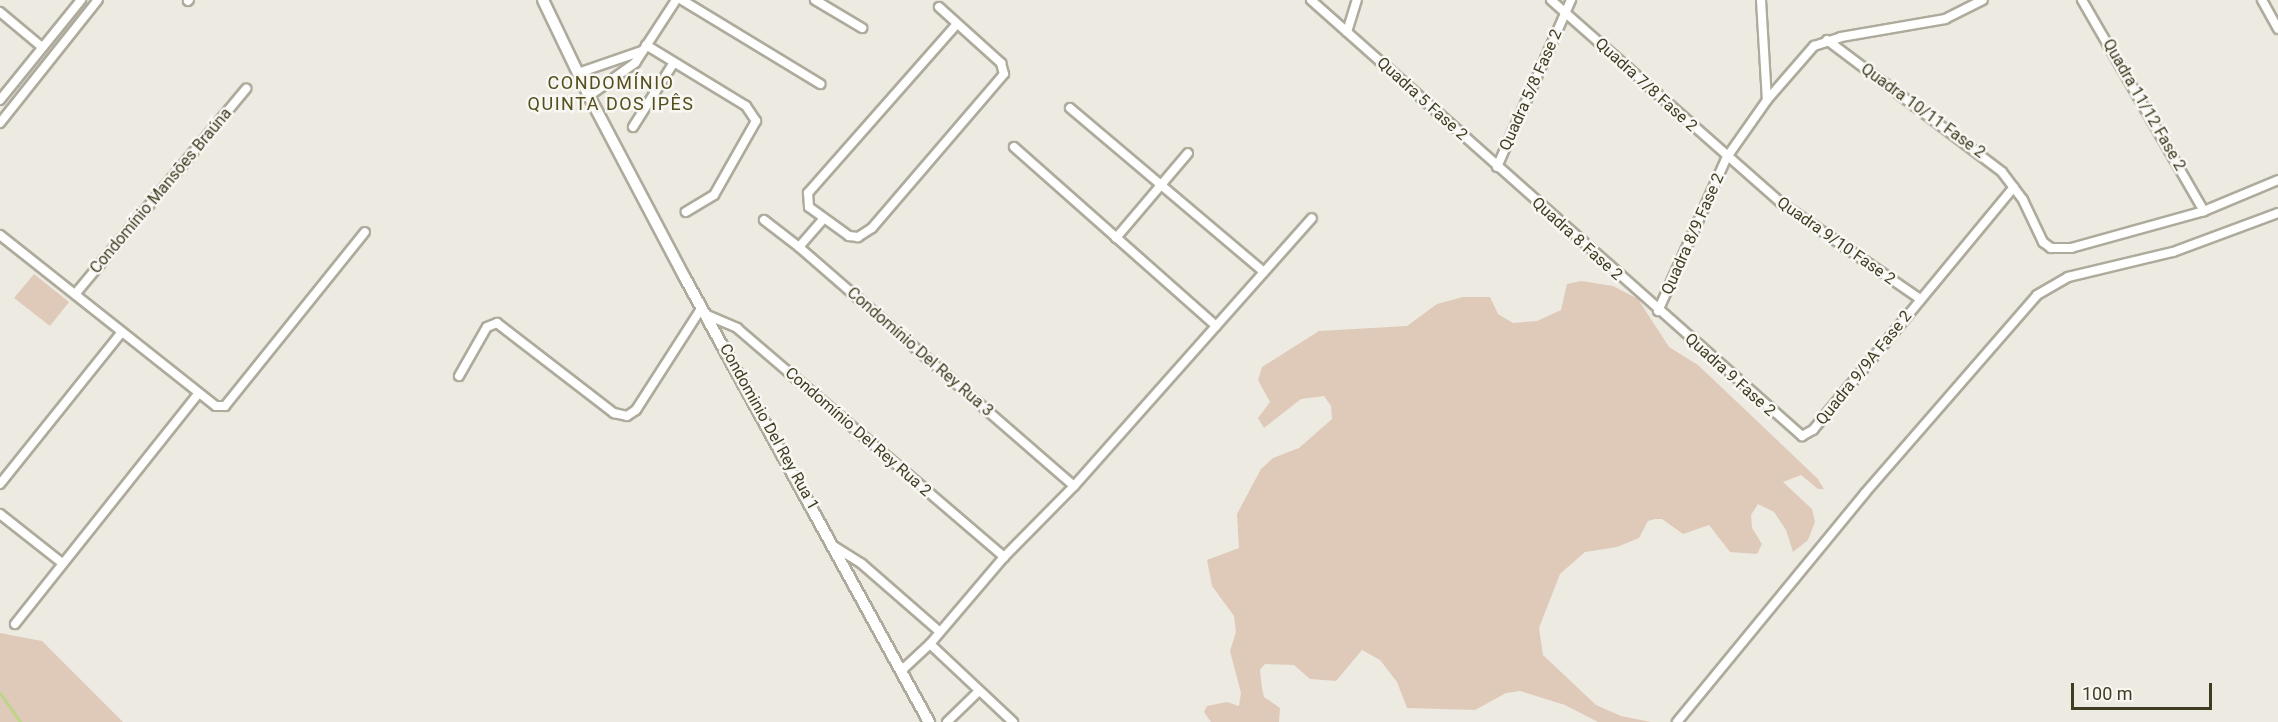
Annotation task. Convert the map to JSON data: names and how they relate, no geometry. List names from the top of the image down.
{
  "streets": {
    "street": [
      "Quadra 7/8 Fase 2",
      "Quadra 5/8 Fase 2",
      "Quadra 5 Fase 2",
      "Quadra 11/12 Fase 2",
      "Quadra 10/11 Fase 2",
      "Condomínio Mansões Braúna",
      "Quadra 8/9 Fase 2",
      "Quadra 8 Fase 2",
      "Quadra 9/10 Fase 2",
      "Condomínio Del Rey Rua 3",
      "Quadra 9/9A Fase 2",
      "Quadra 9 Fase 2",
      "Condominio Del Rey Rua 1",
      "Condomínio Del Rey Rua 2"
    ]
  },
  "crossings": [
    ["Quadra 7/8 Fase 2", "Quadra 5/8 Fase 2"],
    ["Quadra 7/8 Fase 2", "Quadra 8/9 Fase 2"],
    ["Quadra 7/8 Fase 2", "Quadra 9/10 Fase 2"],
    ["Quadra 5/8 Fase 2", "Quadra 5 Fase 2"],
    ["Quadra 5/8 Fase 2", "Quadra 8 Fase 2"],
    ["Quadra 5 Fase 2", "Quadra 8 Fase 2"],
    ["Quadra 11/12 Fase 2", "Quadra 10/11 Fase 2"],
    ["Quadra 10/11 Fase 2", "Quadra 8/9 Fase 2"],
    ["Quadra 10/11 Fase 2", "Quadra 9/9A Fase 2"],
    ["Quadra 8/9 Fase 2", "Quadra 8 Fase 2"],
    ["Quadra 8/9 Fase 2", "Quadra 9/10 Fase 2"],
    ["Quadra 8/9 Fase 2", "Quadra 9 Fase 2"],
    ["Quadra 8 Fase 2", "Quadra 9 Fase 2"],
    ["Quadra 9/10 Fase 2", "Quadra 9/9A Fase 2"],
    ["Quadra 9/9A Fase 2", "Quadra 9 Fase 2"],
    ["Condominio Del Rey Rua 1", "Condomínio Del Rey Rua 2"]
  ],
  "districts": ["CONDOMÍNIO QUINTA DOS IPÊS"],
  "scale_bar": "100 m"
}
